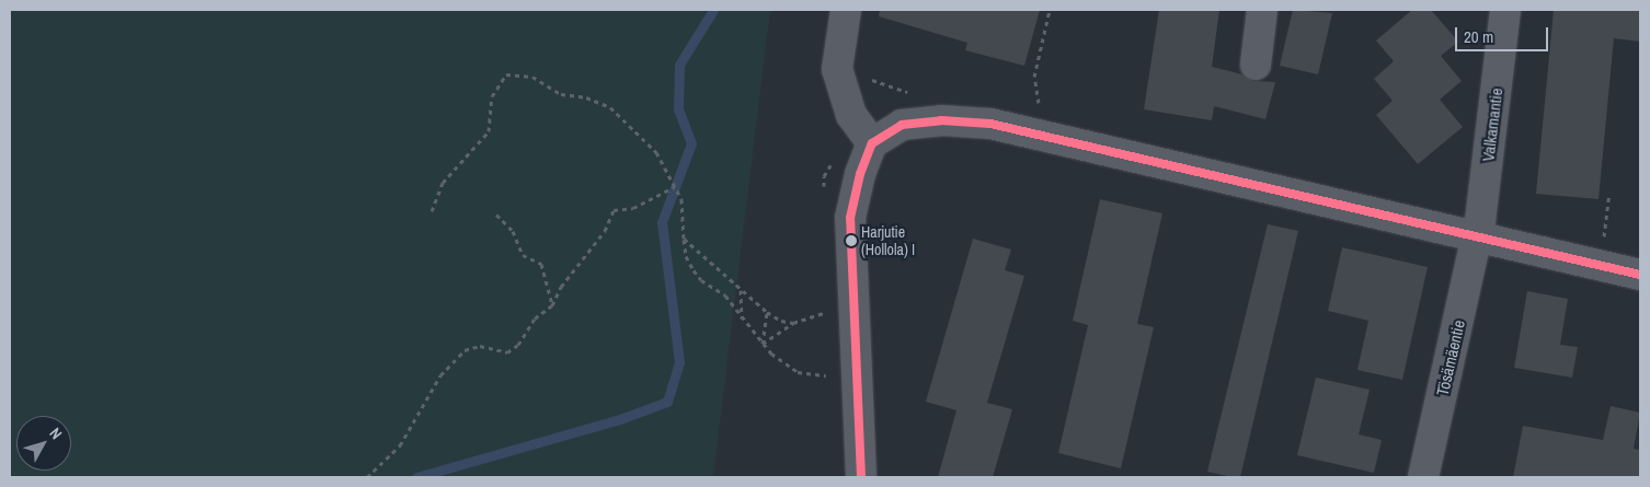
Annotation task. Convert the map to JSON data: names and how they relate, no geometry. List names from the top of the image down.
{
  "streets": {
    "street": ["Valkamantie", "Tösämäentie"]
  },
  "crossings": [
    ["Valkamantie", "Tösämäentie"]
  ],
  "places": ["Harjutie (Hollola) I"],
  "scale_bar": "20 m",
  "north": "top right"
}
